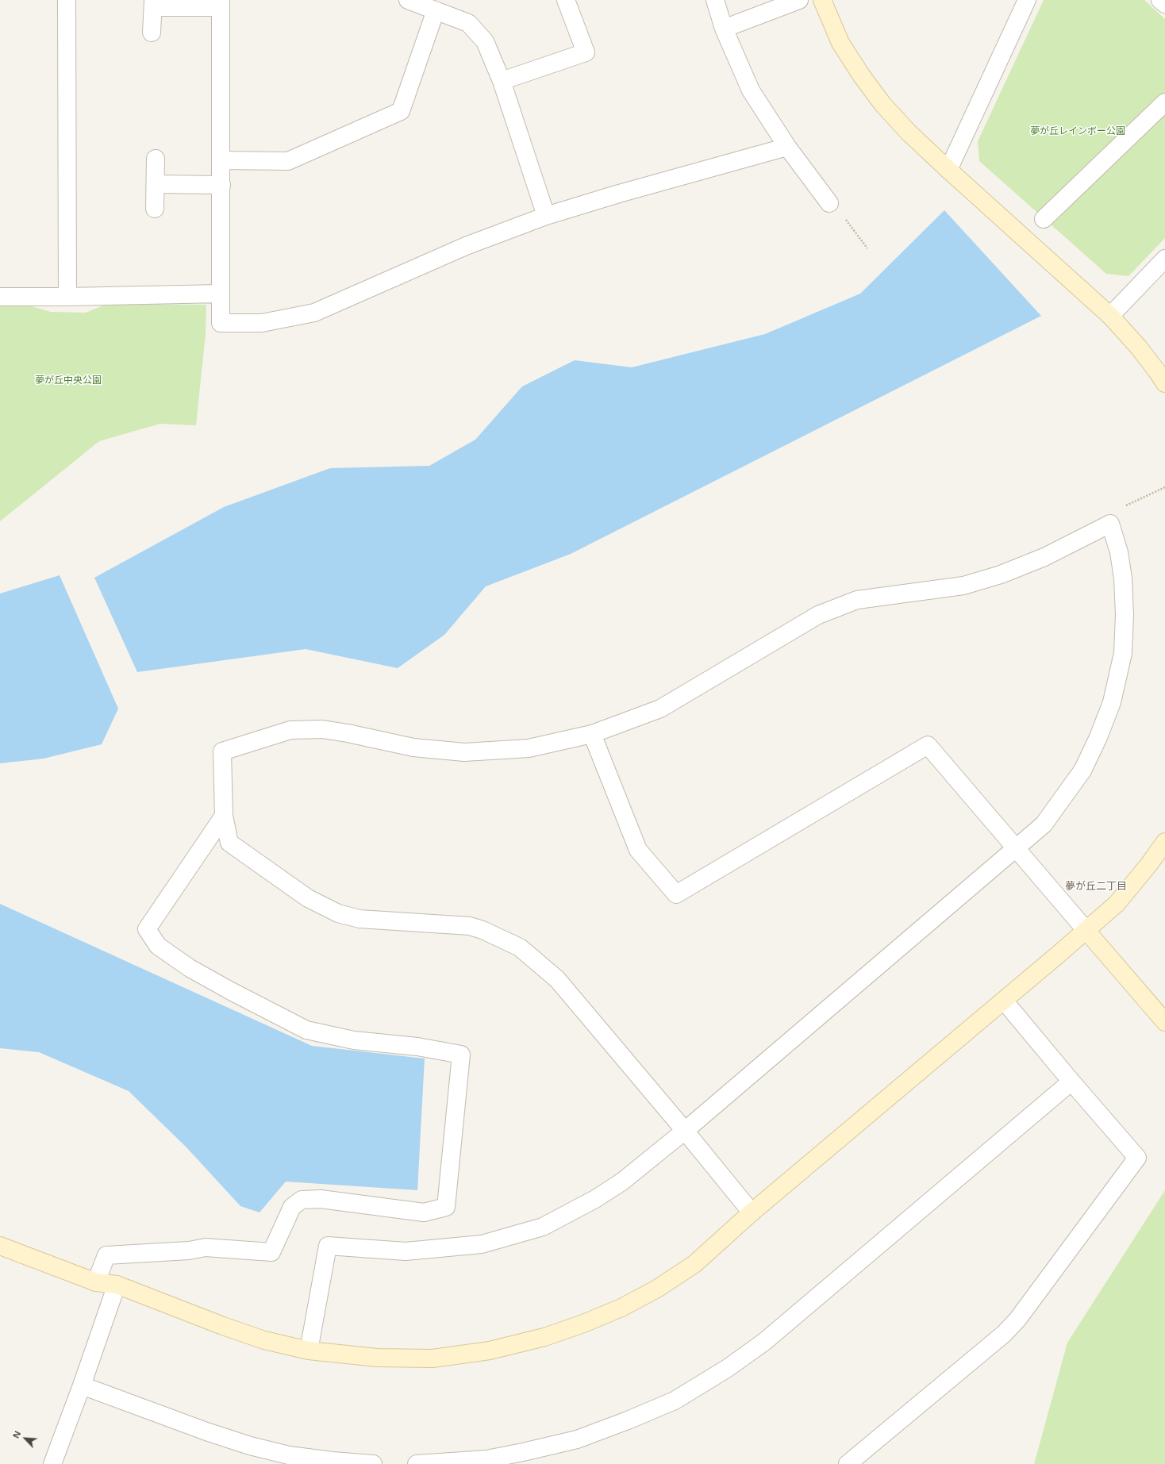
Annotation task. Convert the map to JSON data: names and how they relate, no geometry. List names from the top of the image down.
{
  "districts": ["夢が丘二丁目"],
  "parks": ["夢が丘レインボー公園", "夢が丘中央公園"],
  "north": "top left"
}
